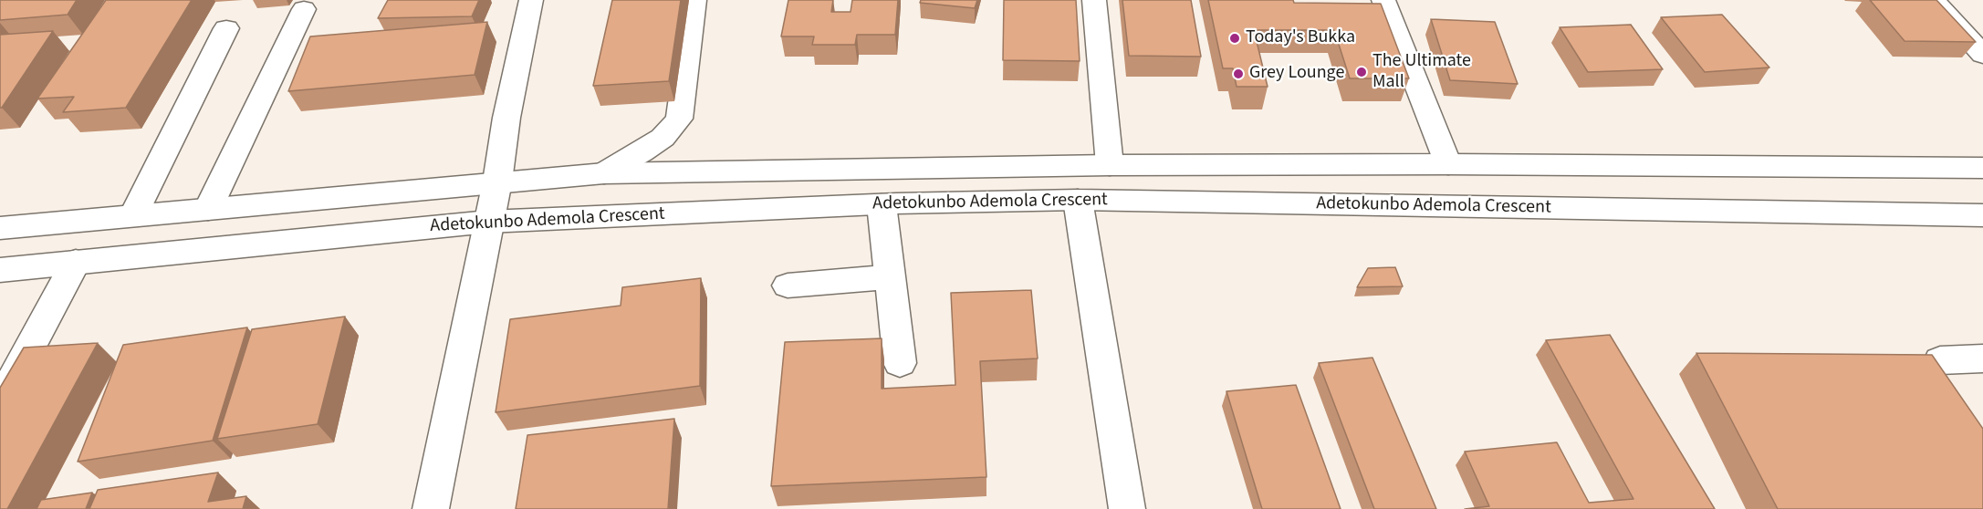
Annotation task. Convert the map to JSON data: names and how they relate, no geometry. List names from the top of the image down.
{
  "streets": {
    "main road": ["Adetokunbo Ademola Crescent"]
  },
  "places": ["Today's Bukka", "The Ultimate Mall", "Grey Lounge"]
}
